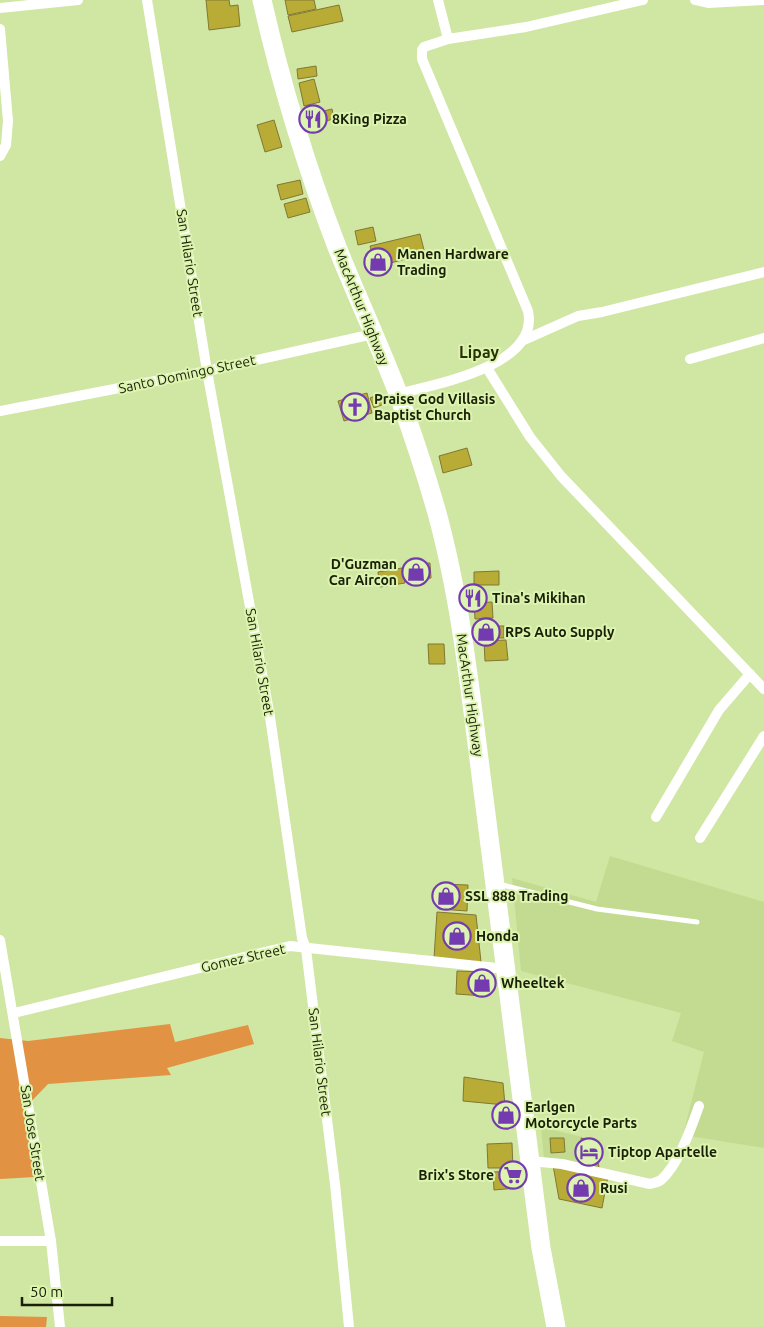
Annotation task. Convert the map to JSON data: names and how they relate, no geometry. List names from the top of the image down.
{
  "streets": {
    "highway": ["MacArthur Highway"],
    "street": [
      "San Hilario Street",
      "Santo Domingo Street",
      "Gomez Street",
      "San Jose Street"
    ]
  },
  "crossings": [
    ["San Hilario Street", "Santo Domingo Street"],
    ["San Hilario Street", "Gomez Street"],
    ["MacArthur Highway", "Santo Domingo Street"],
    ["MacArthur Highway", "Gomez Street"],
    ["Gomez Street", "San Jose Street"]
  ],
  "districts": ["Lipay"],
  "places": {
    "restaurant": ["8King Pizza", "Tina's Mikihan"],
    "shop": [
      "Manen Hardware Trading",
      "D'Guzman Car Aircon",
      "RPS Auto Supply",
      "SSL 888 Trading",
      "Honda",
      "Wheeltek",
      "Earlgen Motorcycle Parts",
      "Rusi"
    ],
    "church": ["Praise God Villasis Baptist Church"],
    "hotel": ["Tiptop Apartelle"],
    "supermarket": ["Brix's Store"]
  },
  "scale_bar": "50 m"
}
